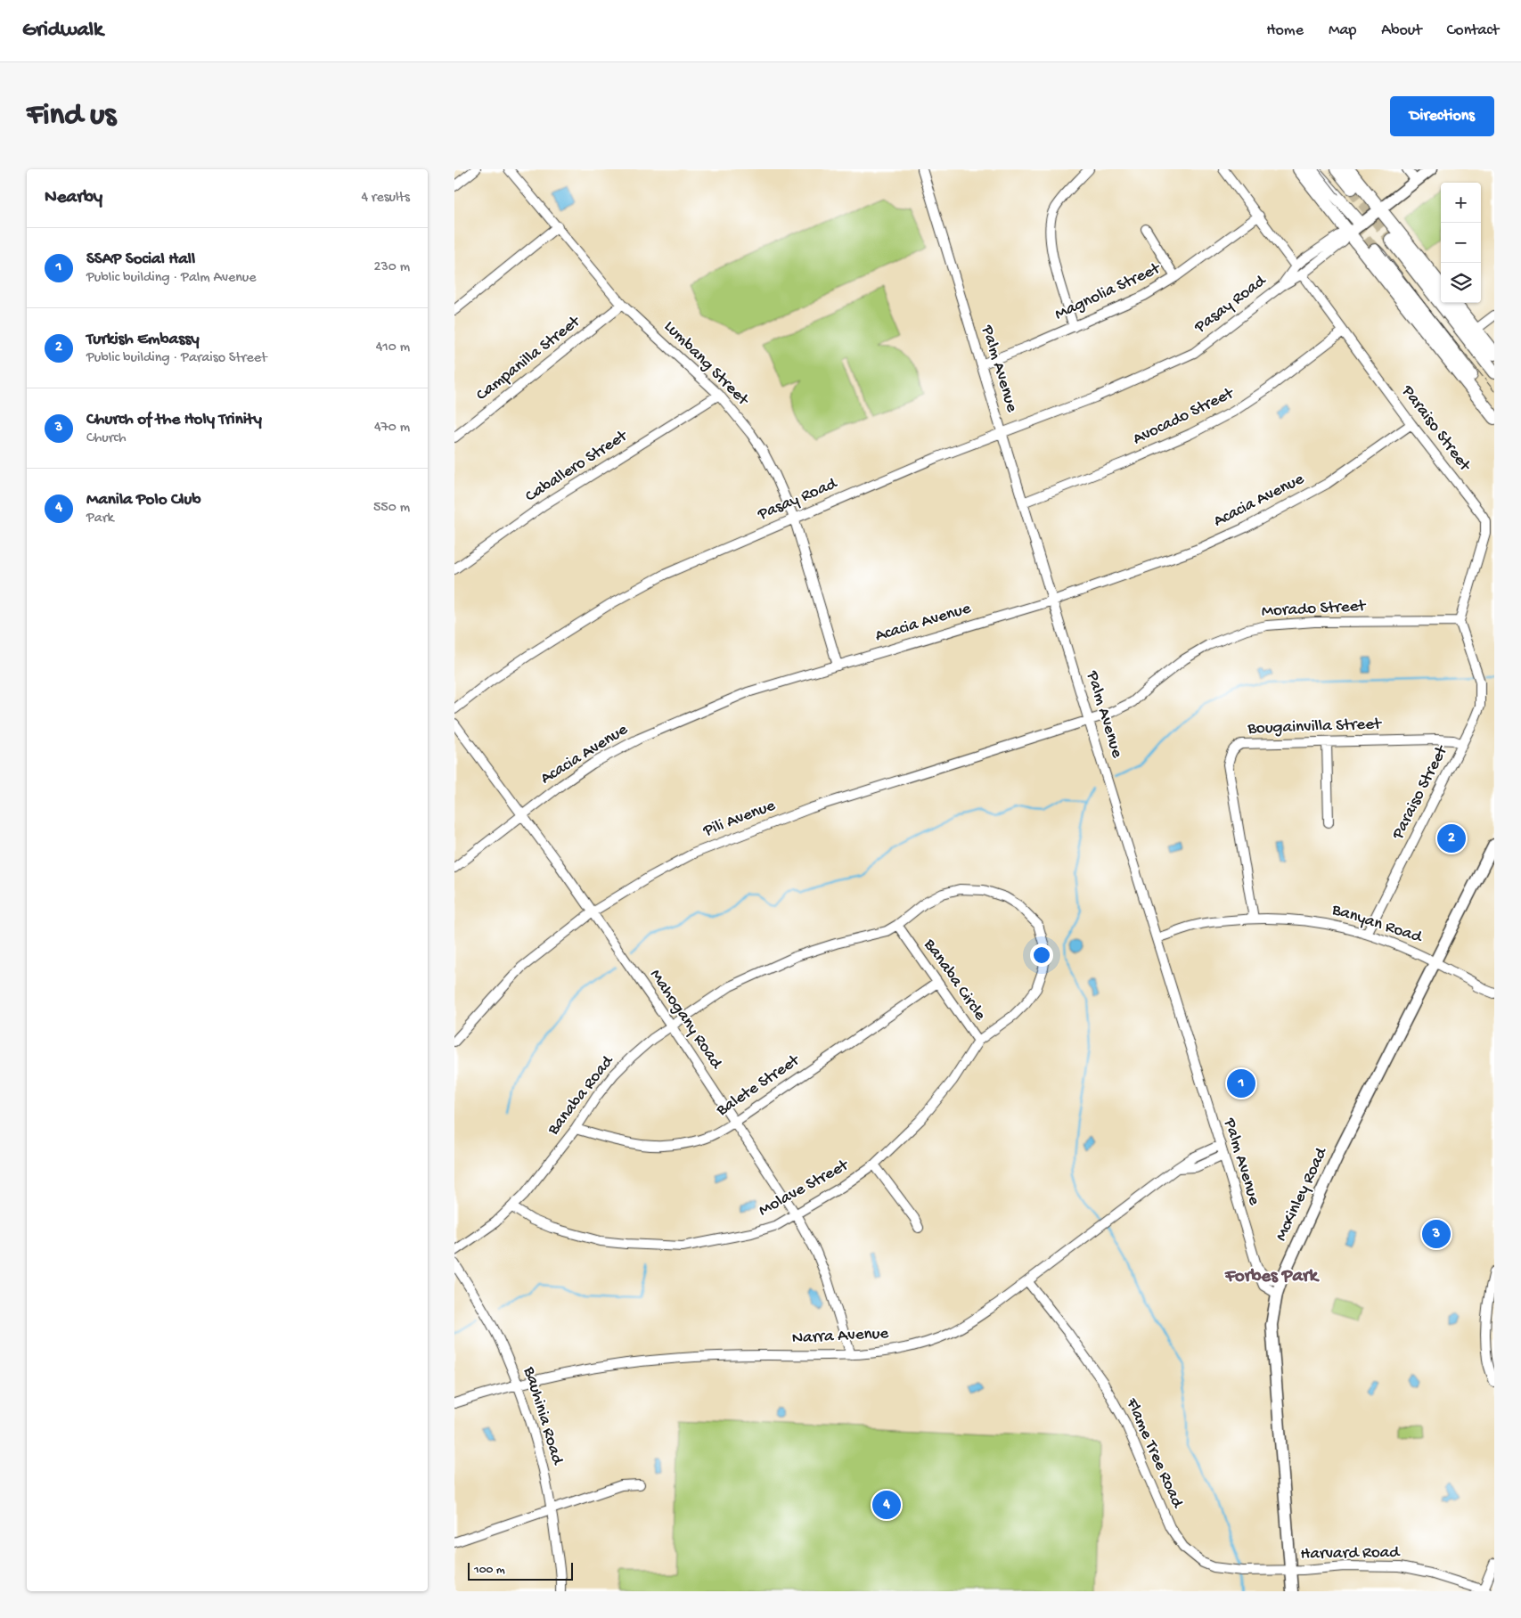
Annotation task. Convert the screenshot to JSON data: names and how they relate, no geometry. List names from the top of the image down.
{
  "streets": {
    "main road": ["McKinley Road"],
    "street": [
      "Magnolia Street",
      "Pasay Road",
      "Campanilla Street",
      "Lumbang Street",
      "Palm Avenue",
      "Avocado Street",
      "Paraiso Street",
      "Caballero Street",
      "Acacia Avenue",
      "Morado Street",
      "Bougainvilla Street",
      "Pili Avenue",
      "Banyan Road",
      "Banaba Circle",
      "Mahogany Road",
      "Balete Street",
      "Banaba Road",
      "Molave Street",
      "Narra Avenue",
      "Bauhinia Road",
      "Flame Tree Road",
      "Harvard Road"
    ]
  },
  "crossings": [
    ["Magnolia Street", "Palm Avenue"],
    ["Pasay Road", "Lumbang Street"],
    ["Pasay Road", "Palm Avenue"],
    ["Pasay Road", "Paraiso Street"],
    ["Campanilla Street", "Lumbang Street"],
    ["Lumbang Street", "Caballero Street"],
    ["Lumbang Street", "Acacia Avenue"],
    ["Palm Avenue", "Avocado Street"],
    ["Palm Avenue", "Acacia Avenue"],
    ["Palm Avenue", "Morado Street"],
    ["Palm Avenue", "Pili Avenue"],
    ["Palm Avenue", "Banyan Road"],
    ["Palm Avenue", "McKinley Road"],
    ["Palm Avenue", "Narra Avenue"],
    ["Avocado Street", "Paraiso Street"],
    ["Paraiso Street", "Acacia Avenue"],
    ["Paraiso Street", "Morado Street"],
    ["Paraiso Street", "Bougainvilla Street"],
    ["Paraiso Street", "Banyan Road"],
    ["Acacia Avenue", "Mahogany Road"],
    ["Morado Street", "Pili Avenue"],
    ["Bougainvilla Street", "Banyan Road"],
    ["Pili Avenue", "Mahogany Road"],
    ["Banyan Road", "McKinley Road"],
    ["Banaba Circle", "Balete Street"],
    ["Banaba Circle", "Banaba Road"],
    ["Banaba Circle", "Molave Street"],
    ["Mahogany Road", "Balete Street"],
    ["Mahogany Road", "Banaba Road"],
    ["Mahogany Road", "Molave Street"],
    ["Mahogany Road", "Narra Avenue"],
    ["Balete Street", "Banaba Road"],
    ["Balete Street", "Molave Street"],
    ["Banaba Road", "Molave Street"],
    ["McKinley Road", "Flame Tree Road"],
    ["McKinley Road", "Harvard Road"],
    ["Narra Avenue", "Bauhinia Road"],
    ["Narra Avenue", "Flame Tree Road"],
    ["Flame Tree Road", "Harvard Road"]
  ],
  "districts": ["Forbes Park"],
  "scale_bar": "100 m",
  "page": {
    "header": "Gridwalk",
    "nav": [
      "Home",
      "Map",
      "About",
      "Contact"
    ],
    "buttons": "Directions",
    "title": "Find us",
    "heading": ["Nearby", "4 results"],
    "map_buttons": ["+", "−"],
    "list": [
      {
        "mark": "1",
        "name": "SSAP Social Hall",
        "note": "Public building · Palm Avenue",
        "value": "230 m"
      },
      {
        "mark": "2",
        "name": "Turkish Embassy",
        "note": "Public building · Paraiso Street",
        "value": "410 m"
      },
      {
        "mark": "3",
        "name": "Church of the Holy Trinity",
        "note": "Church",
        "value": "470 m"
      },
      {
        "mark": "4",
        "name": "Manila Polo Club",
        "note": "Park",
        "value": "550 m"
      }
    ],
    "pins": [
      "2",
      "1",
      "3",
      "4"
    ],
    "scale": "100 m"
  }
}
